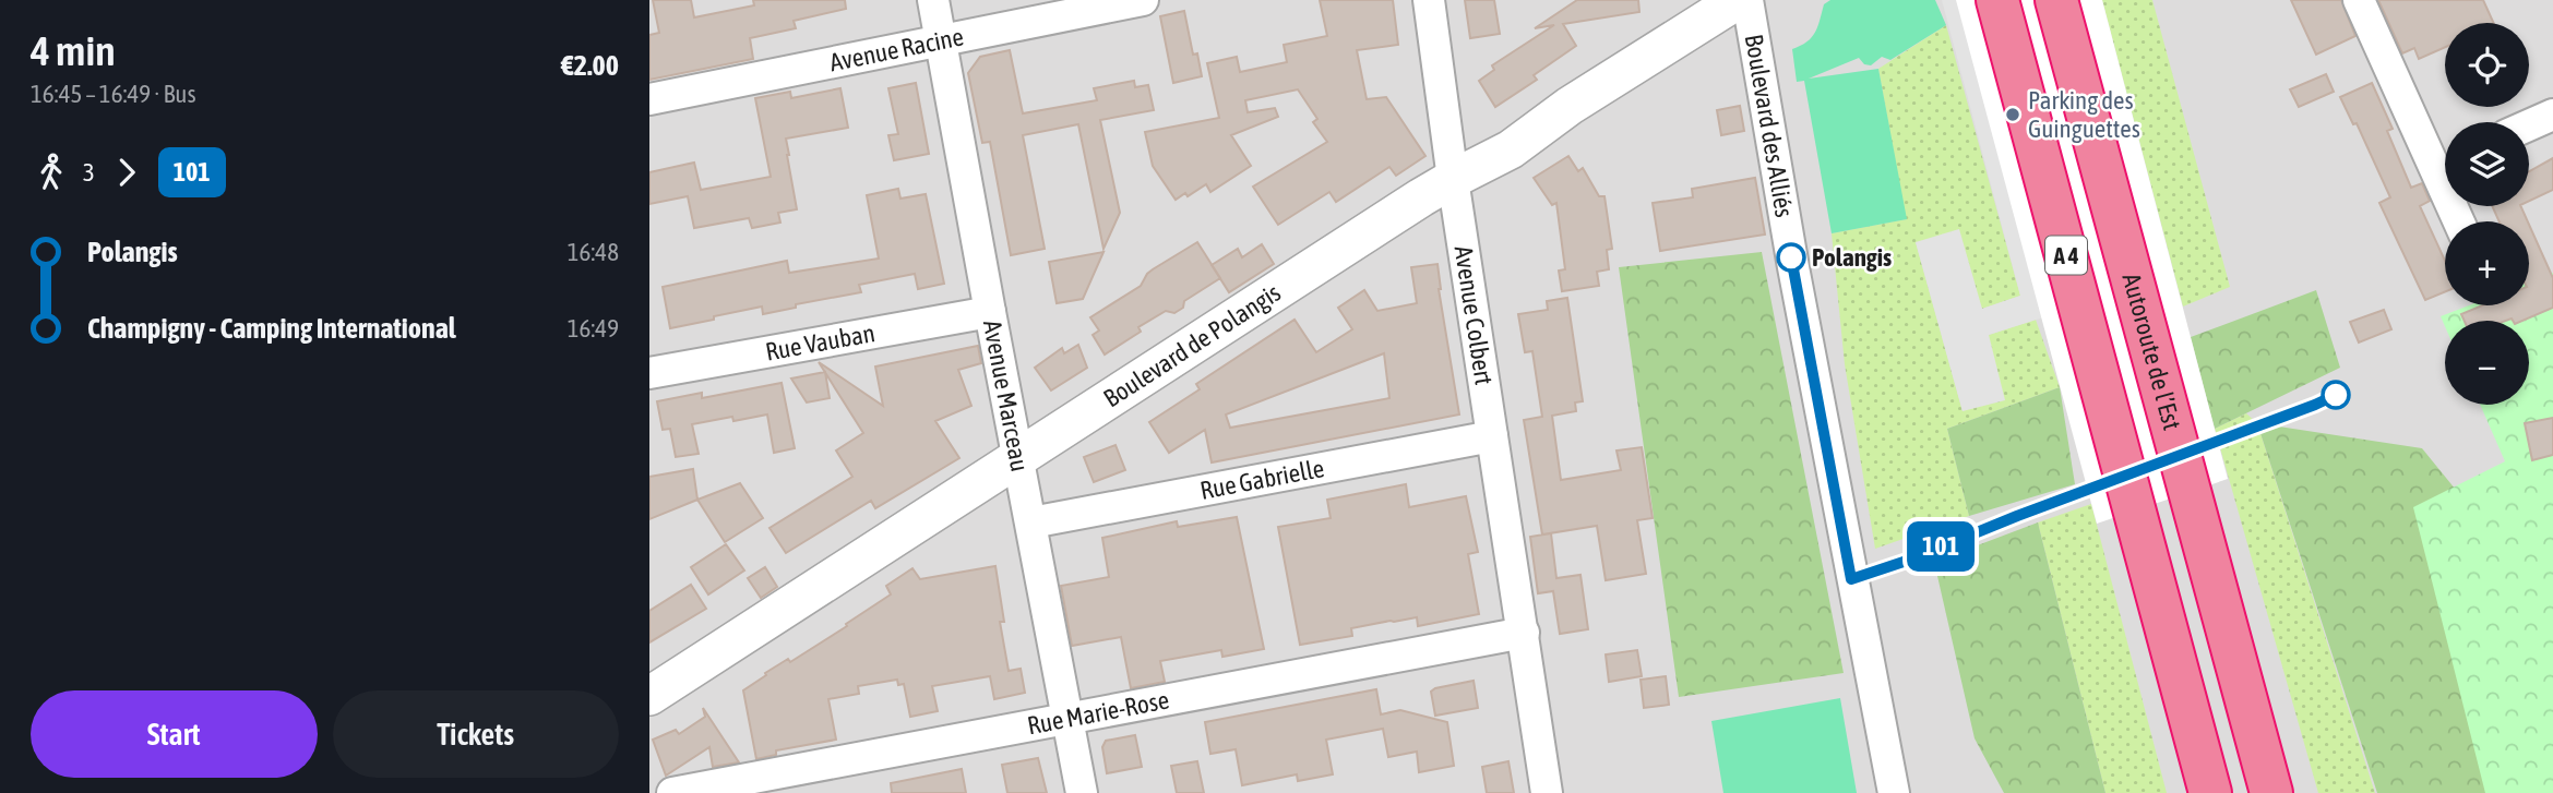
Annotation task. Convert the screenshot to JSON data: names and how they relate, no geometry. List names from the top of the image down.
{
  "streets": {
    "highway": ["A 4", "Autoroute de l’Est"],
    "street": [
      "Avenue Racine",
      "Boulevard des Alliés",
      "Avenue Colbert",
      "Rue Vauban",
      "Boulevard de Polangis",
      "Avenue Marceau",
      "Rue Gabrielle",
      "Rue Marie-Rose"
    ]
  },
  "crossings": [
    ["Avenue Racine", "Avenue Marceau"],
    ["Avenue Colbert", "Boulevard de Polangis"],
    ["Avenue Colbert", "Rue Gabrielle"],
    ["Avenue Colbert", "Rue Marie-Rose"],
    ["Rue Vauban", "Avenue Marceau"],
    ["Boulevard de Polangis", "Avenue Marceau"],
    ["Avenue Marceau", "Rue Gabrielle"],
    ["Avenue Marceau", "Rue Marie-Rose"]
  ],
  "places": ["Parking des Guinguettes", "Polangis"],
  "lines": ["bus line 101"],
  "page": {
    "heading": ["4 min", "16:45 – 16:49 · Bus", "€2.00"],
    "on_map": "101",
    "map_buttons": ["+", "−"],
    "legs": ["3", "101"],
    "list": [
      {
        "name": "Polangis",
        "value": "16:48"
      },
      {
        "name": "Champigny - Camping International",
        "value": "16:49"
      }
    ],
    "buttons": ["Start", "Tickets"]
  }
}
